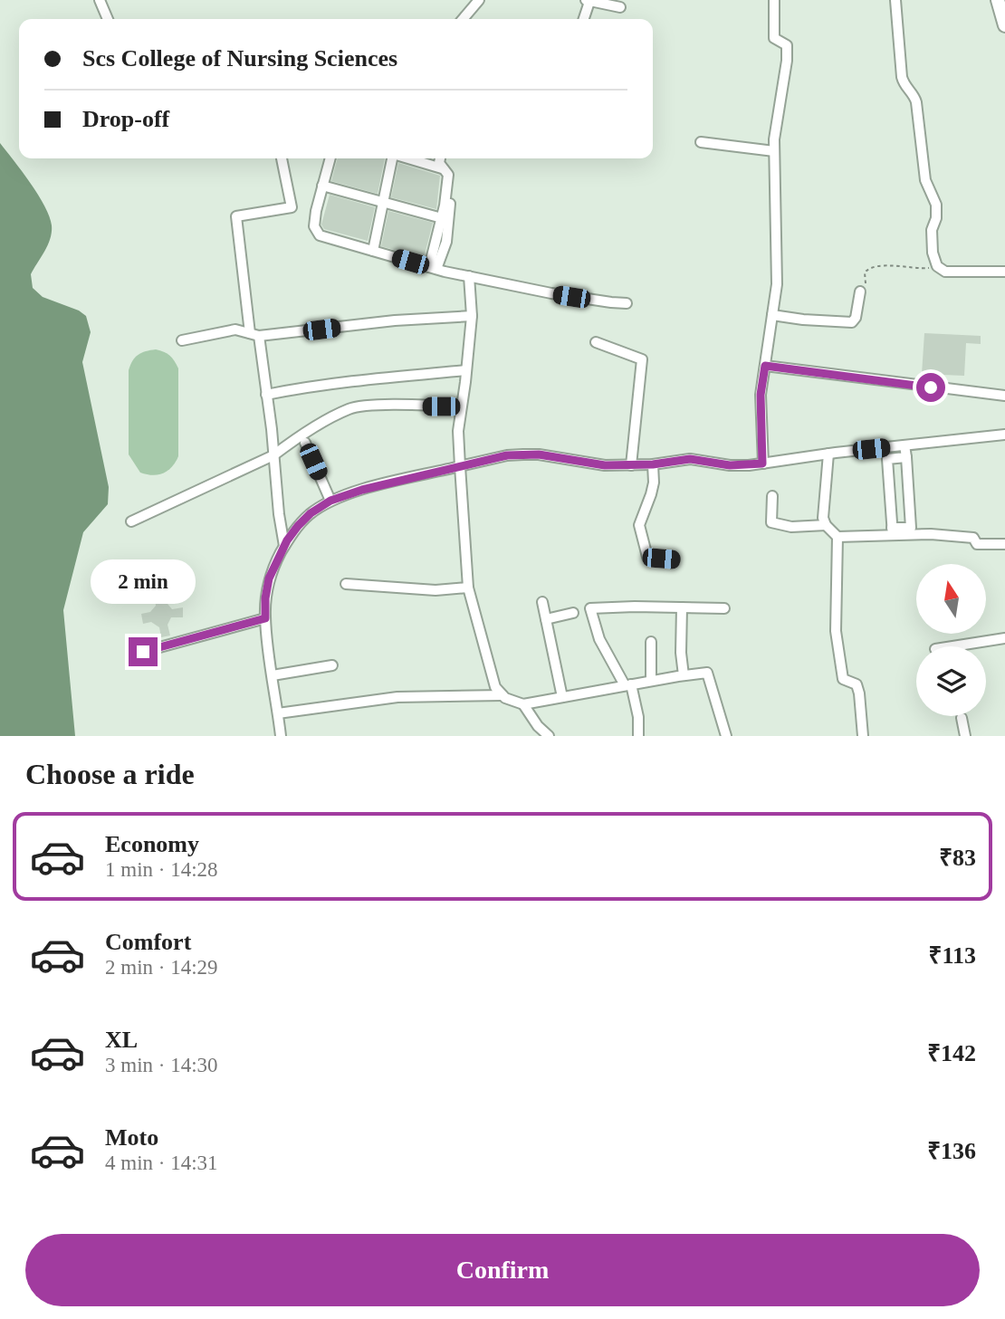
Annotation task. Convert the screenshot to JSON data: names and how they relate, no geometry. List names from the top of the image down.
{
  "north": "top",
  "page": {
    "banner": ["Scs College of Nursing Sciences", "Drop-off"],
    "bubble": "2 min",
    "heading": "Choose a ride",
    "list": [
      {
        "name": "Economy",
        "note": "1 min · 14:28",
        "value": "₹83"
      },
      {
        "name": "Comfort",
        "note": "2 min · 14:29",
        "value": "₹113"
      },
      {
        "name": "XL",
        "note": "3 min · 14:30",
        "value": "₹142"
      },
      {
        "name": "Moto",
        "note": "4 min · 14:31",
        "value": "₹136"
      }
    ],
    "buttons": "Confirm"
  }
}
